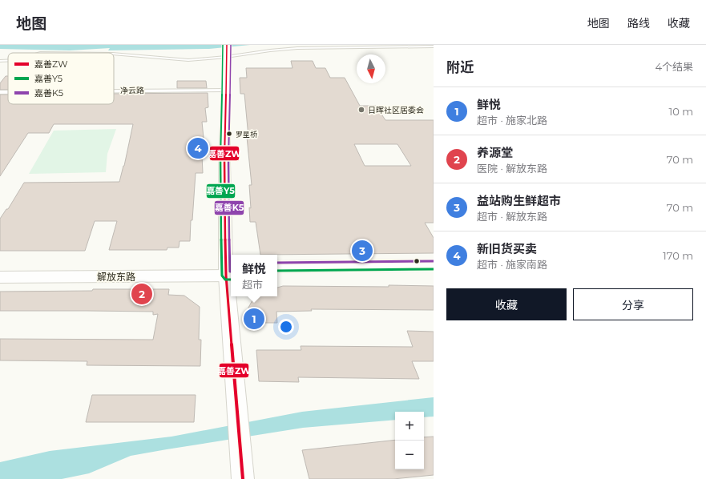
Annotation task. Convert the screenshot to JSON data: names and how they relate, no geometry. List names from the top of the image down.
{
  "streets": {
    "main road": ["解放东路"],
    "lane": ["净云路"]
  },
  "places": ["日晖社区居委会", "罗星桥"],
  "lines": ["transit line 嘉善ZW", "transit line 嘉善Y5", "transit line 嘉善K5"],
  "legend": ["嘉善ZW", "嘉善Y5", "嘉善K5"],
  "north": "bottom",
  "page": {
    "header": "地图",
    "nav": ["地图", "路线", "收藏"],
    "heading": ["附近", "4个结果"],
    "list": [
      {
        "mark": "1",
        "name": "鲜悦",
        "note": "超市 · 施家北路",
        "value": "10 m"
      },
      {
        "mark": "2",
        "name": "养源堂",
        "note": "医院 · 解放东路",
        "value": "70 m"
      },
      {
        "mark": "3",
        "name": "益站购生鲜超市",
        "note": "超市 · 解放东路",
        "value": "70 m"
      },
      {
        "mark": "4",
        "name": "新旧货买卖",
        "note": "超市 · 施家南路",
        "value": "170 m"
      }
    ],
    "pins": [
      "4",
      "3",
      "2",
      "1"
    ],
    "popup": ["鲜悦", "超市"],
    "buttons": ["收藏", "分享"],
    "map_buttons": ["+", "−"]
  }
}
